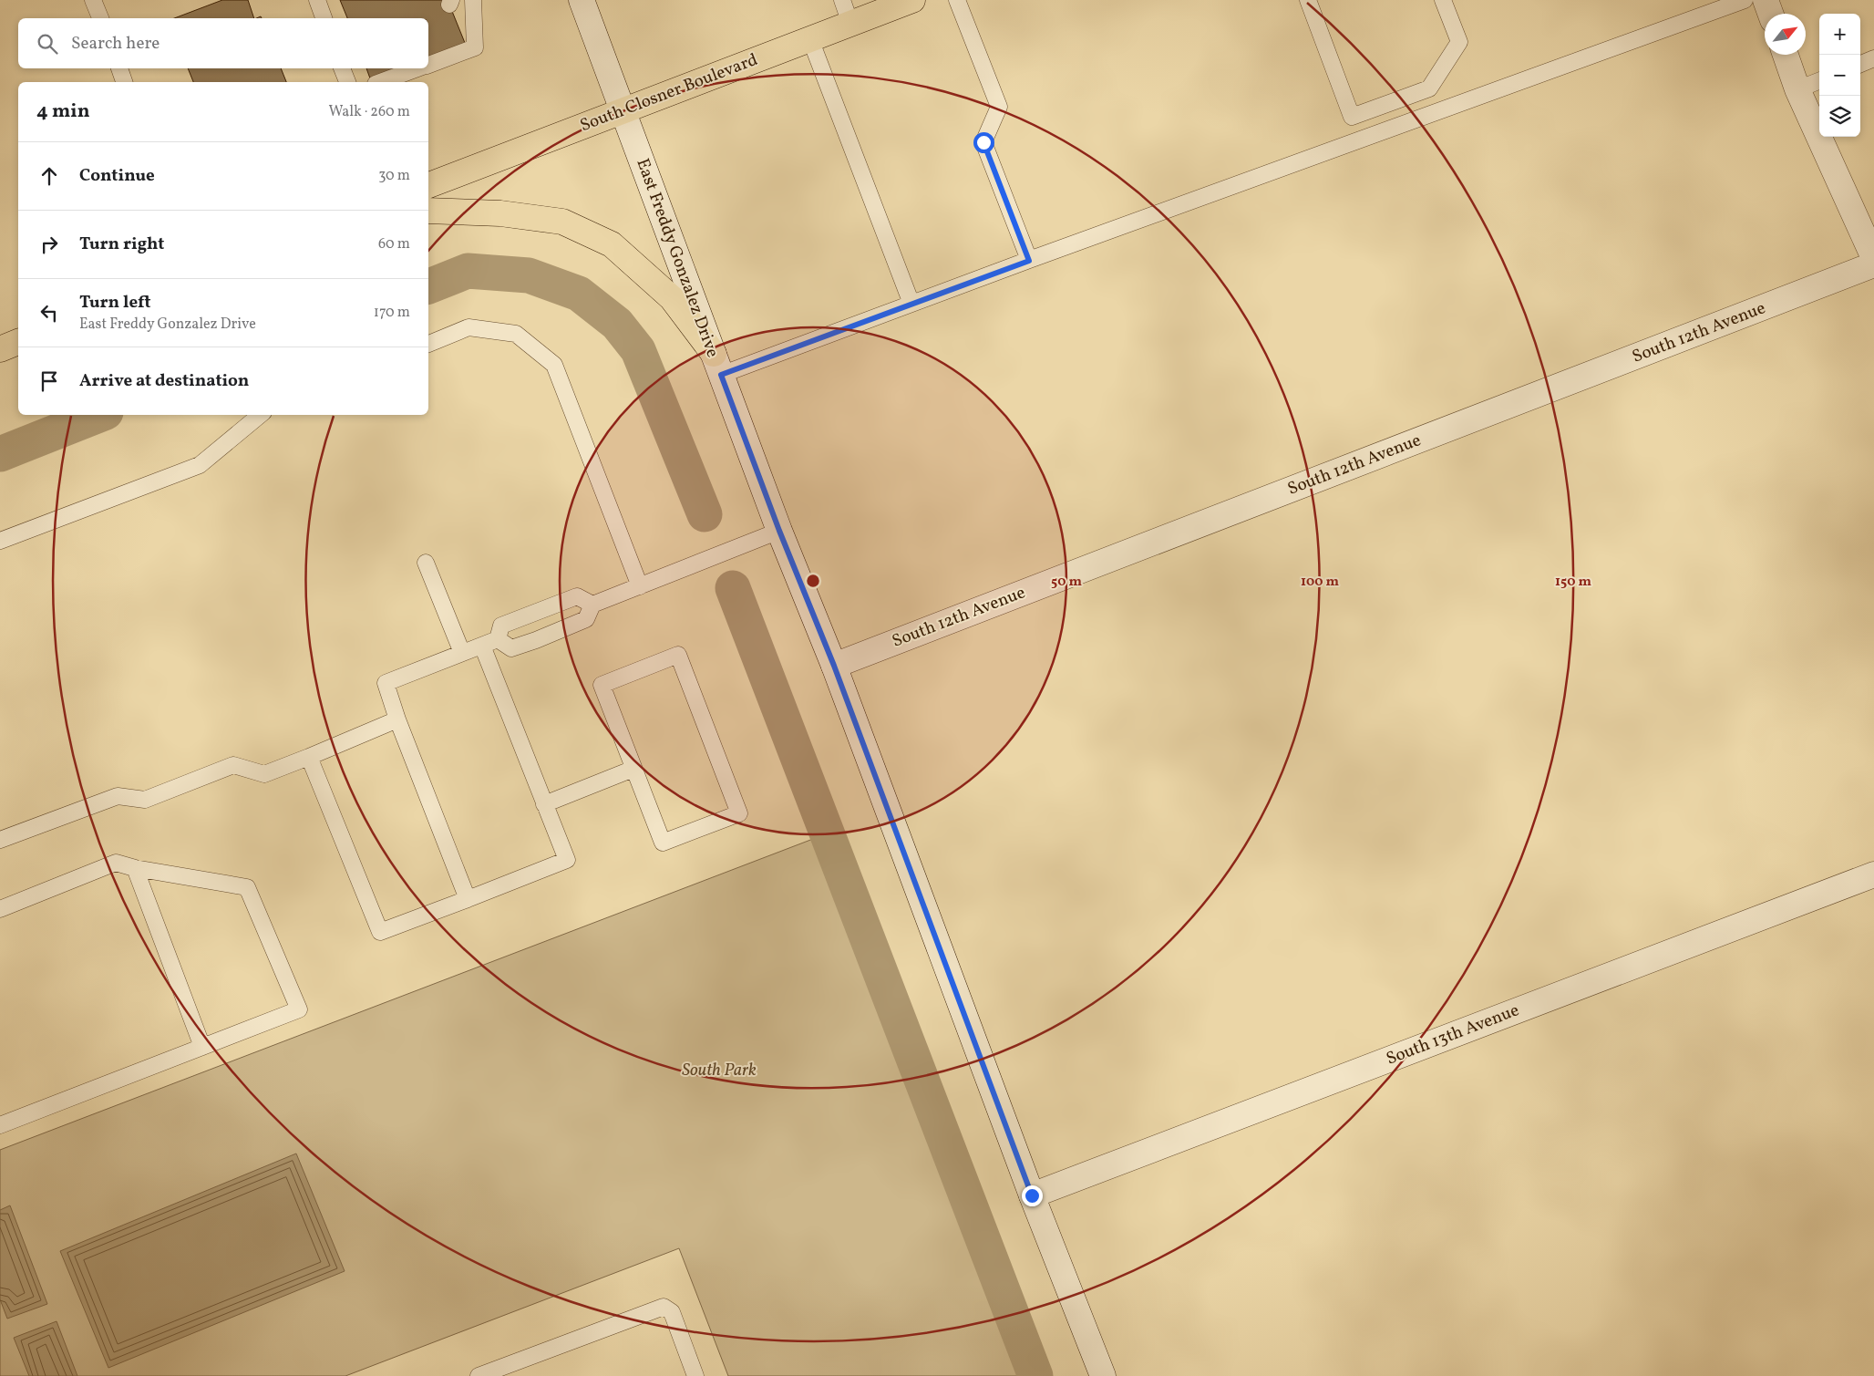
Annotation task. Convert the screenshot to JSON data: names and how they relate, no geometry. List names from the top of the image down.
{
  "streets": {
    "main road": ["South Closner Boulevard"],
    "street": ["East Freddy Gonzalez Drive", "South 12th Avenue", "South 13th Avenue"]
  },
  "crossings": [
    ["South Closner Boulevard", "East Freddy Gonzalez Drive"],
    ["East Freddy Gonzalez Drive", "South 12th Avenue"],
    ["East Freddy Gonzalez Drive", "South 13th Avenue"]
  ],
  "parks": ["South Park"],
  "north": "top right",
  "page": {
    "map_buttons": ["+", "−"],
    "search": "Search here",
    "heading": ["4 min", "Walk · 260 m"],
    "list": [
      ["Continue", "30 m"],
      ["Turn right", "60 m"],
      ["Turn left", "East Freddy Gonzalez Drive", "170 m"],
      "Arrive at destination"
    ]
  },
  "rings": ["50 m", "100 m", "150 m"]
}
